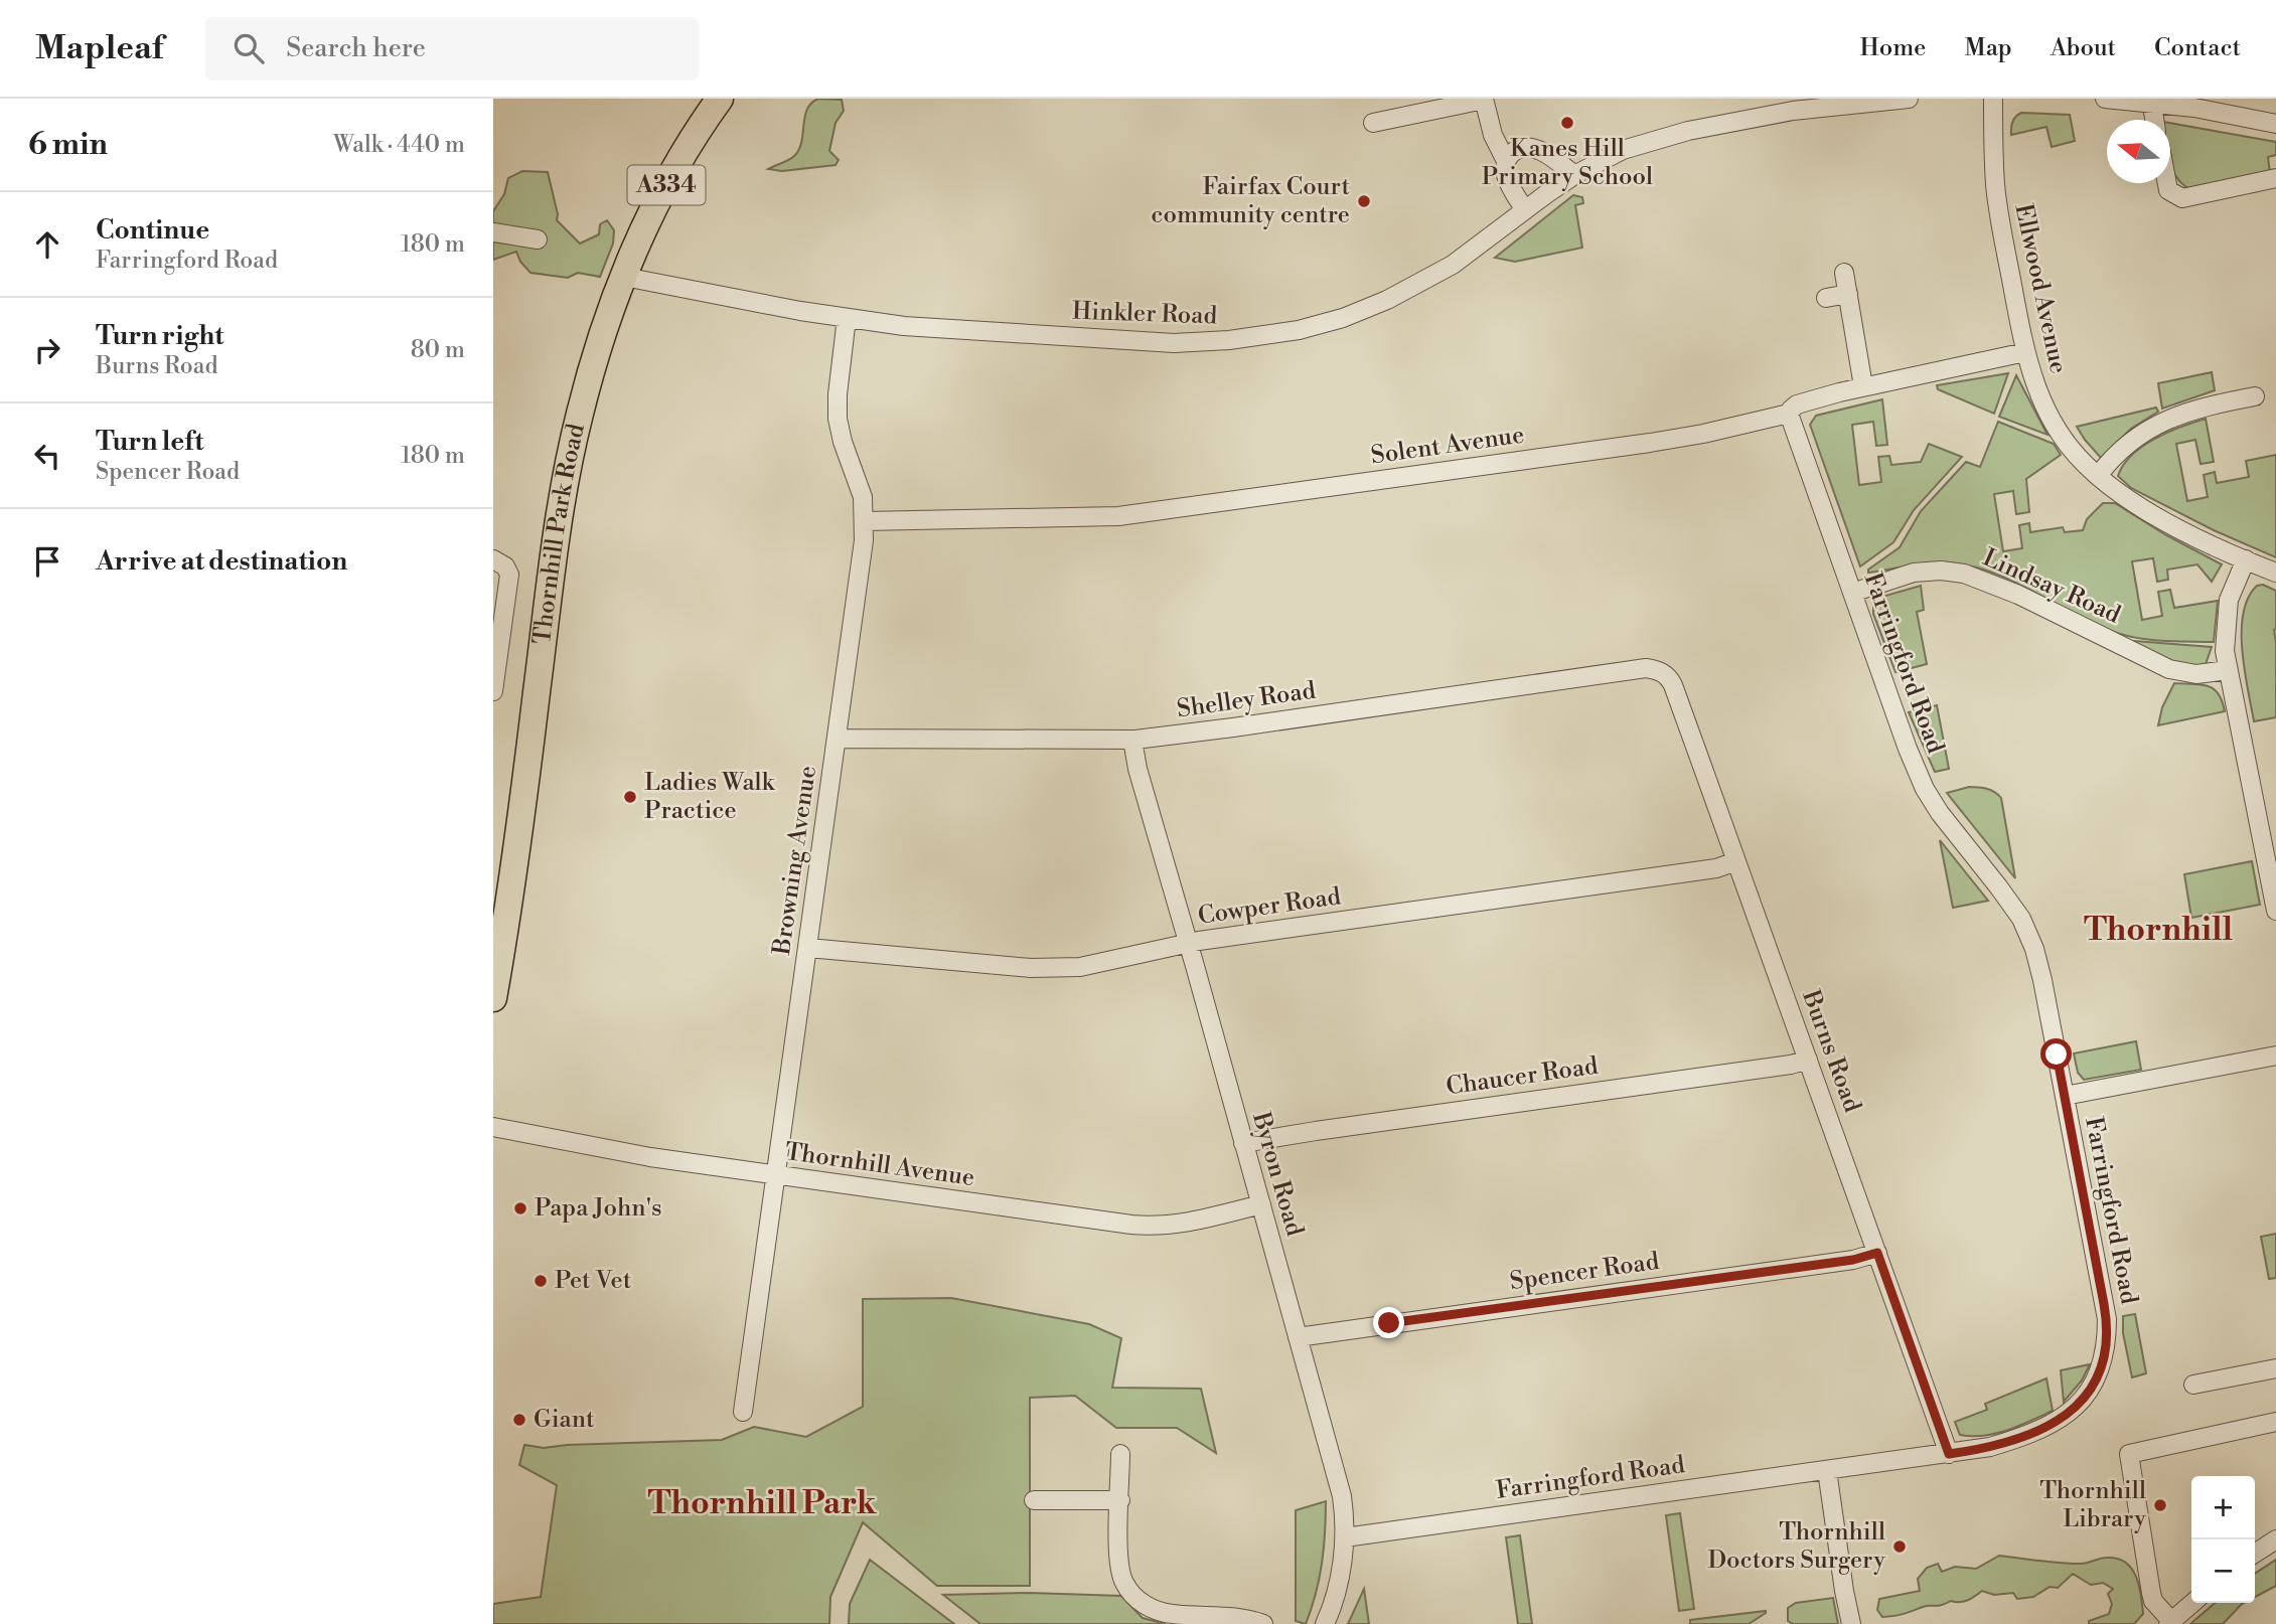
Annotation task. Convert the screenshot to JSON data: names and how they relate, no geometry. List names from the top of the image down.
{
  "streets": {
    "main road": ["A334", "Thornhill Park Road"],
    "street": [
      "Ellwood Avenue",
      "Hinkler Road",
      "Solent Avenue",
      "Lindsay Road",
      "Farringford Road",
      "Shelley Road",
      "Browning Avenue",
      "Cowper Road",
      "Burns Road",
      "Chaucer Road",
      "Thornhill Avenue",
      "Byron Road",
      "Spencer Road"
    ]
  },
  "crossings": [
    ["Ellwood Avenue", "Solent Avenue"],
    ["Hinkler Road", "Thornhill Park Road"],
    ["Hinkler Road", "Browning Avenue"],
    ["Solent Avenue", "Farringford Road"],
    ["Solent Avenue", "Browning Avenue"],
    ["Lindsay Road", "Farringford Road"],
    ["Farringford Road", "Burns Road"],
    ["Farringford Road", "Byron Road"],
    ["Shelley Road", "Browning Avenue"],
    ["Shelley Road", "Burns Road"],
    ["Shelley Road", "Byron Road"],
    ["Browning Avenue", "Cowper Road"],
    ["Browning Avenue", "Thornhill Avenue"],
    ["Cowper Road", "Burns Road"],
    ["Cowper Road", "Byron Road"],
    ["Burns Road", "Chaucer Road"],
    ["Burns Road", "Spencer Road"],
    ["Chaucer Road", "Byron Road"],
    ["Thornhill Avenue", "Byron Road"],
    ["Byron Road", "Spencer Road"]
  ],
  "districts": ["Thornhill", "Thornhill Park"],
  "places": [
    "Kanes Hill Primary School",
    "Fairfax Court community centre",
    "Ladies Walk Practice",
    "Papa John's",
    "Pet Vet",
    "Giant",
    "Thornhill Library",
    "Thornhill Doctors Surgery"
  ],
  "north": "left",
  "page": {
    "header": "Mapleaf",
    "search": "Search here",
    "nav": [
      "Home",
      "Map",
      "About",
      "Contact"
    ],
    "heading": ["6 min", "Walk · 440 m"],
    "list": [
      ["Continue", "Farringford Road", "180 m"],
      ["Turn right", "Burns Road", "80 m"],
      ["Turn left", "Spencer Road", "180 m"],
      "Arrive at destination"
    ],
    "map_buttons": ["+", "−"]
  }
}
